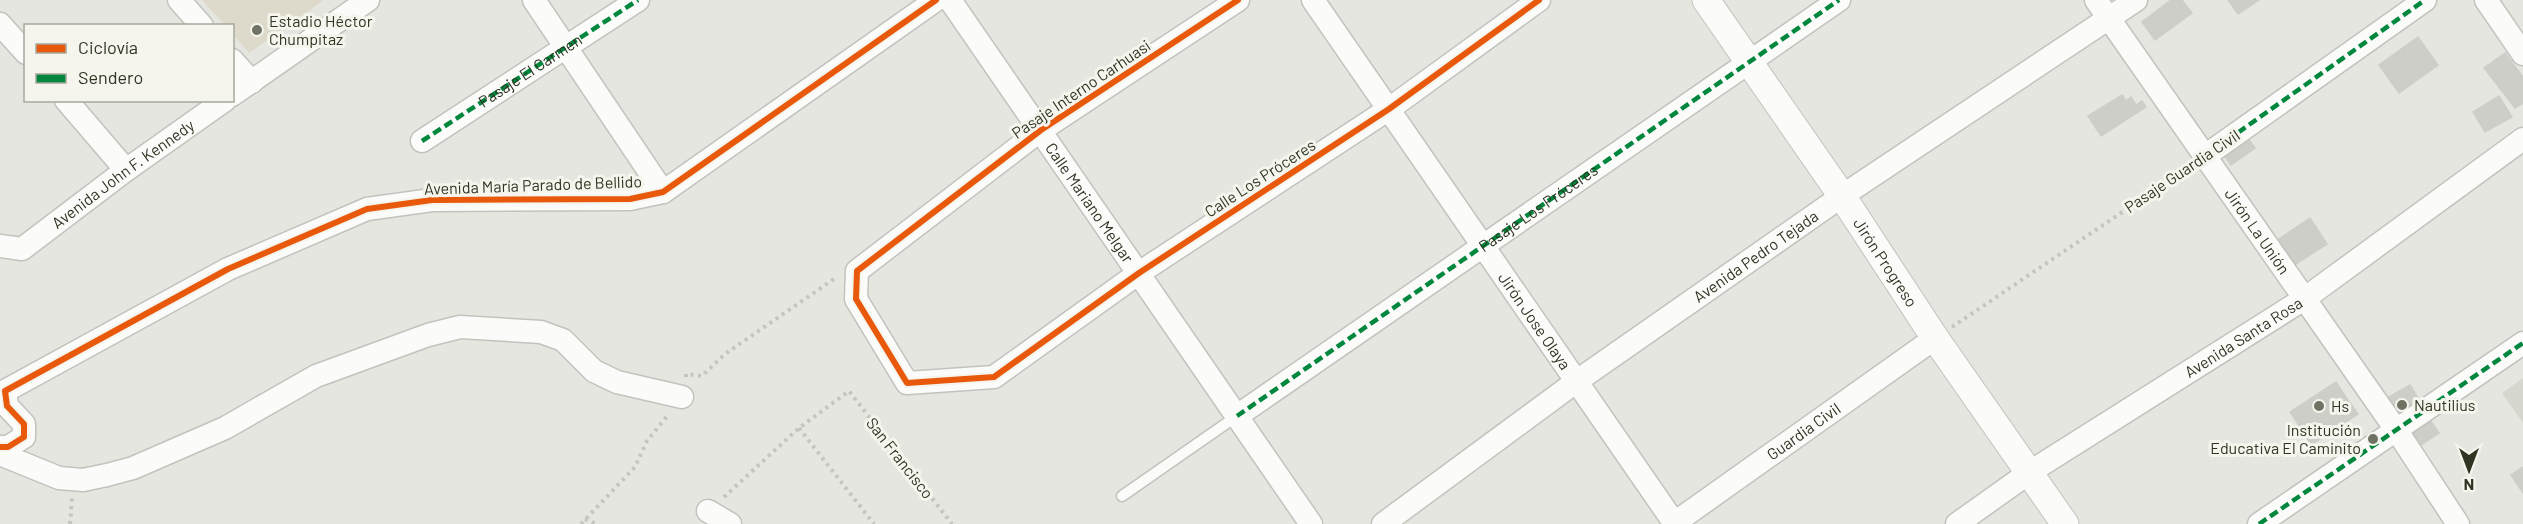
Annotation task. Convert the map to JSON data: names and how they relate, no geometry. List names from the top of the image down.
{
  "streets": {
    "street": [
      "Pasaje El Carmen",
      "Pasaje Interno Carhuasi",
      "Pasaje Guardia Civil",
      "Avenida John F. Kennedy",
      "Calle Los Próceres",
      "Avenida María Parado de Bellido",
      "Calle Mariano Melgar",
      "Pasaje Los Próceres",
      "Jirón La Unión",
      "Avenida Pedro Tejada",
      "Jirón Progreso",
      "Jirón Jose Olaya",
      "Avenida Santa Rosa",
      "Guardia Civil"
    ],
    "path": ["San Francisco"]
  },
  "crossings": [
    ["Pasaje Interno Carhuasi", "Calle Los Próceres"],
    ["Pasaje Interno Carhuasi", "Calle Mariano Melgar"],
    ["Pasaje Guardia Civil", "Jirón La Unión"],
    ["Pasaje Guardia Civil", "Jirón Progreso"],
    ["Pasaje Guardia Civil", "Guardia Civil"],
    ["Calle Los Próceres", "Calle Mariano Melgar"],
    ["Calle Los Próceres", "Jirón Jose Olaya"],
    ["Calle Mariano Melgar", "Pasaje Los Próceres"],
    ["Pasaje Los Próceres", "Jirón Progreso"],
    ["Pasaje Los Próceres", "Jirón Jose Olaya"],
    ["Jirón La Unión", "Avenida Pedro Tejada"],
    ["Jirón La Unión", "Avenida Santa Rosa"],
    ["Avenida Pedro Tejada", "Jirón Progreso"],
    ["Avenida Pedro Tejada", "Jirón Jose Olaya"],
    ["Jirón Progreso", "Avenida Santa Rosa"],
    ["Jirón Progreso", "Guardia Civil"],
    ["Jirón Jose Olaya", "Guardia Civil"]
  ],
  "places": [
    "Estadio Héctor Chumpitaz",
    "Nautilius",
    "Hs",
    "Institución Educativa El Caminito"
  ],
  "legend": ["Ciclovía", "Sendero"],
  "north": "bottom"
}
